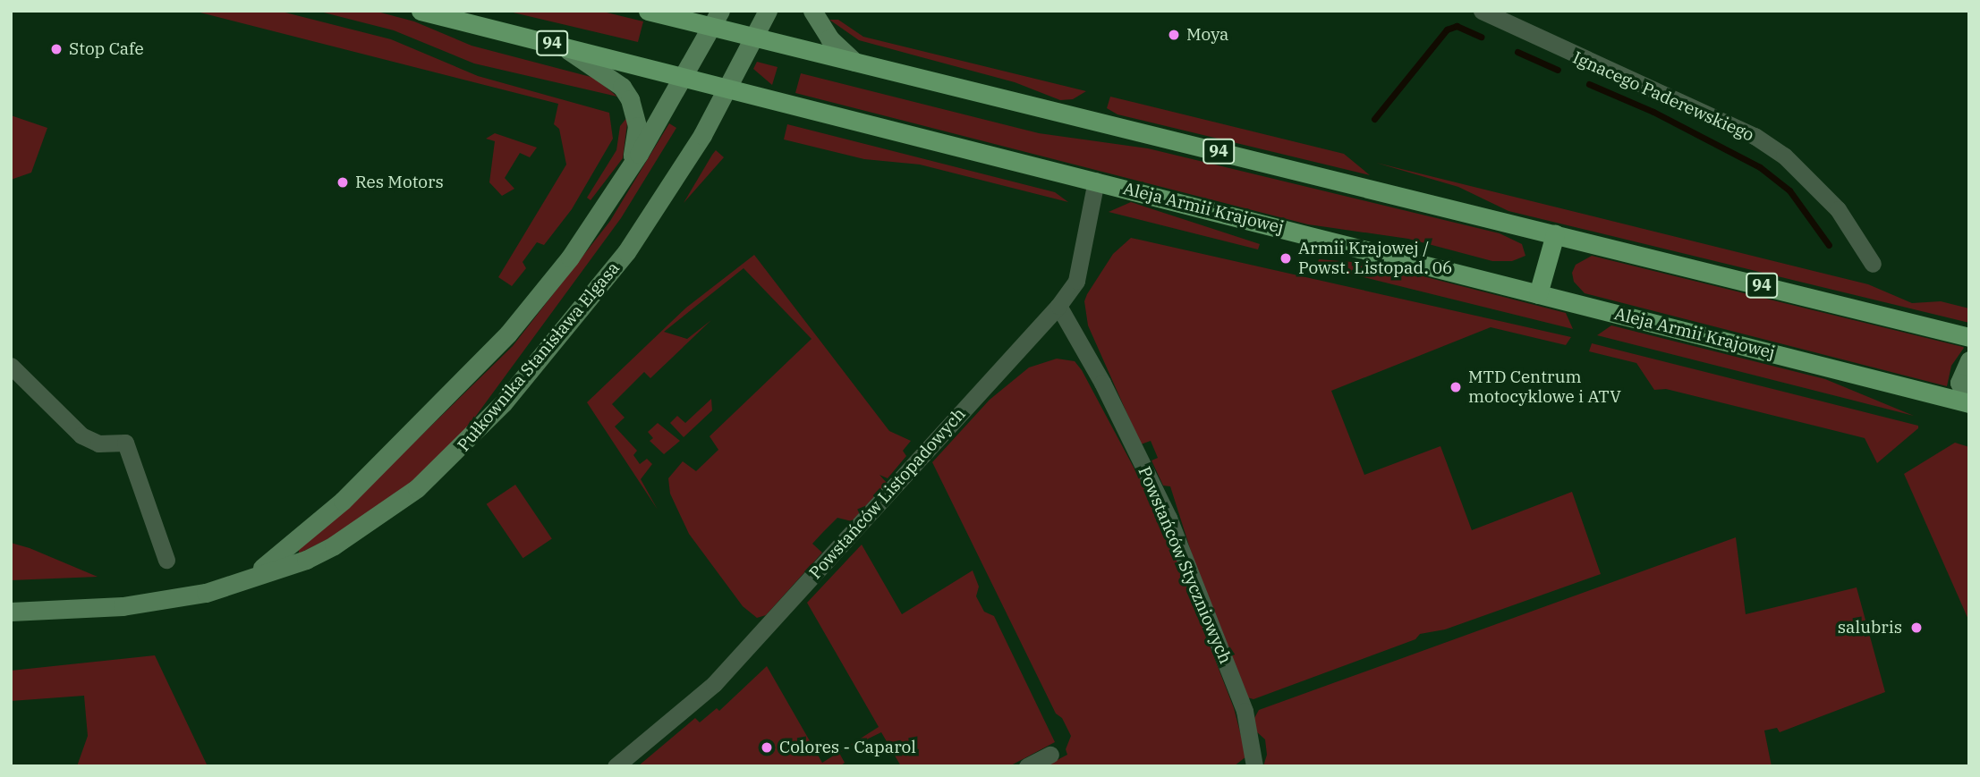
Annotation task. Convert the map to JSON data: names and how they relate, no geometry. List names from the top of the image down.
{
  "streets": {
    "main road": ["94", "Aleja Armii Krajowej"],
    "street": [
      "Ignacego Paderewskiego",
      "Pułkownika Stanisława Elgasa",
      "Powstańców Listopadowych",
      "Powstańców Styczniowych"
    ]
  },
  "crossings": [
    ["Aleja Armii Krajowej", "Pułkownika Stanisława Elgasa"],
    ["Aleja Armii Krajowej", "Powstańców Listopadowych"],
    ["Powstańców Listopadowych", "Powstańców Styczniowych"]
  ],
  "places": [
    "Moya",
    "Stop Cafe",
    "Res Motors",
    "Armii Krajowej / Powst. Listopad. 06",
    "MTD Centrum motocyklowe i ATV",
    "salubris",
    "Colores - Caparol"
  ]
}
